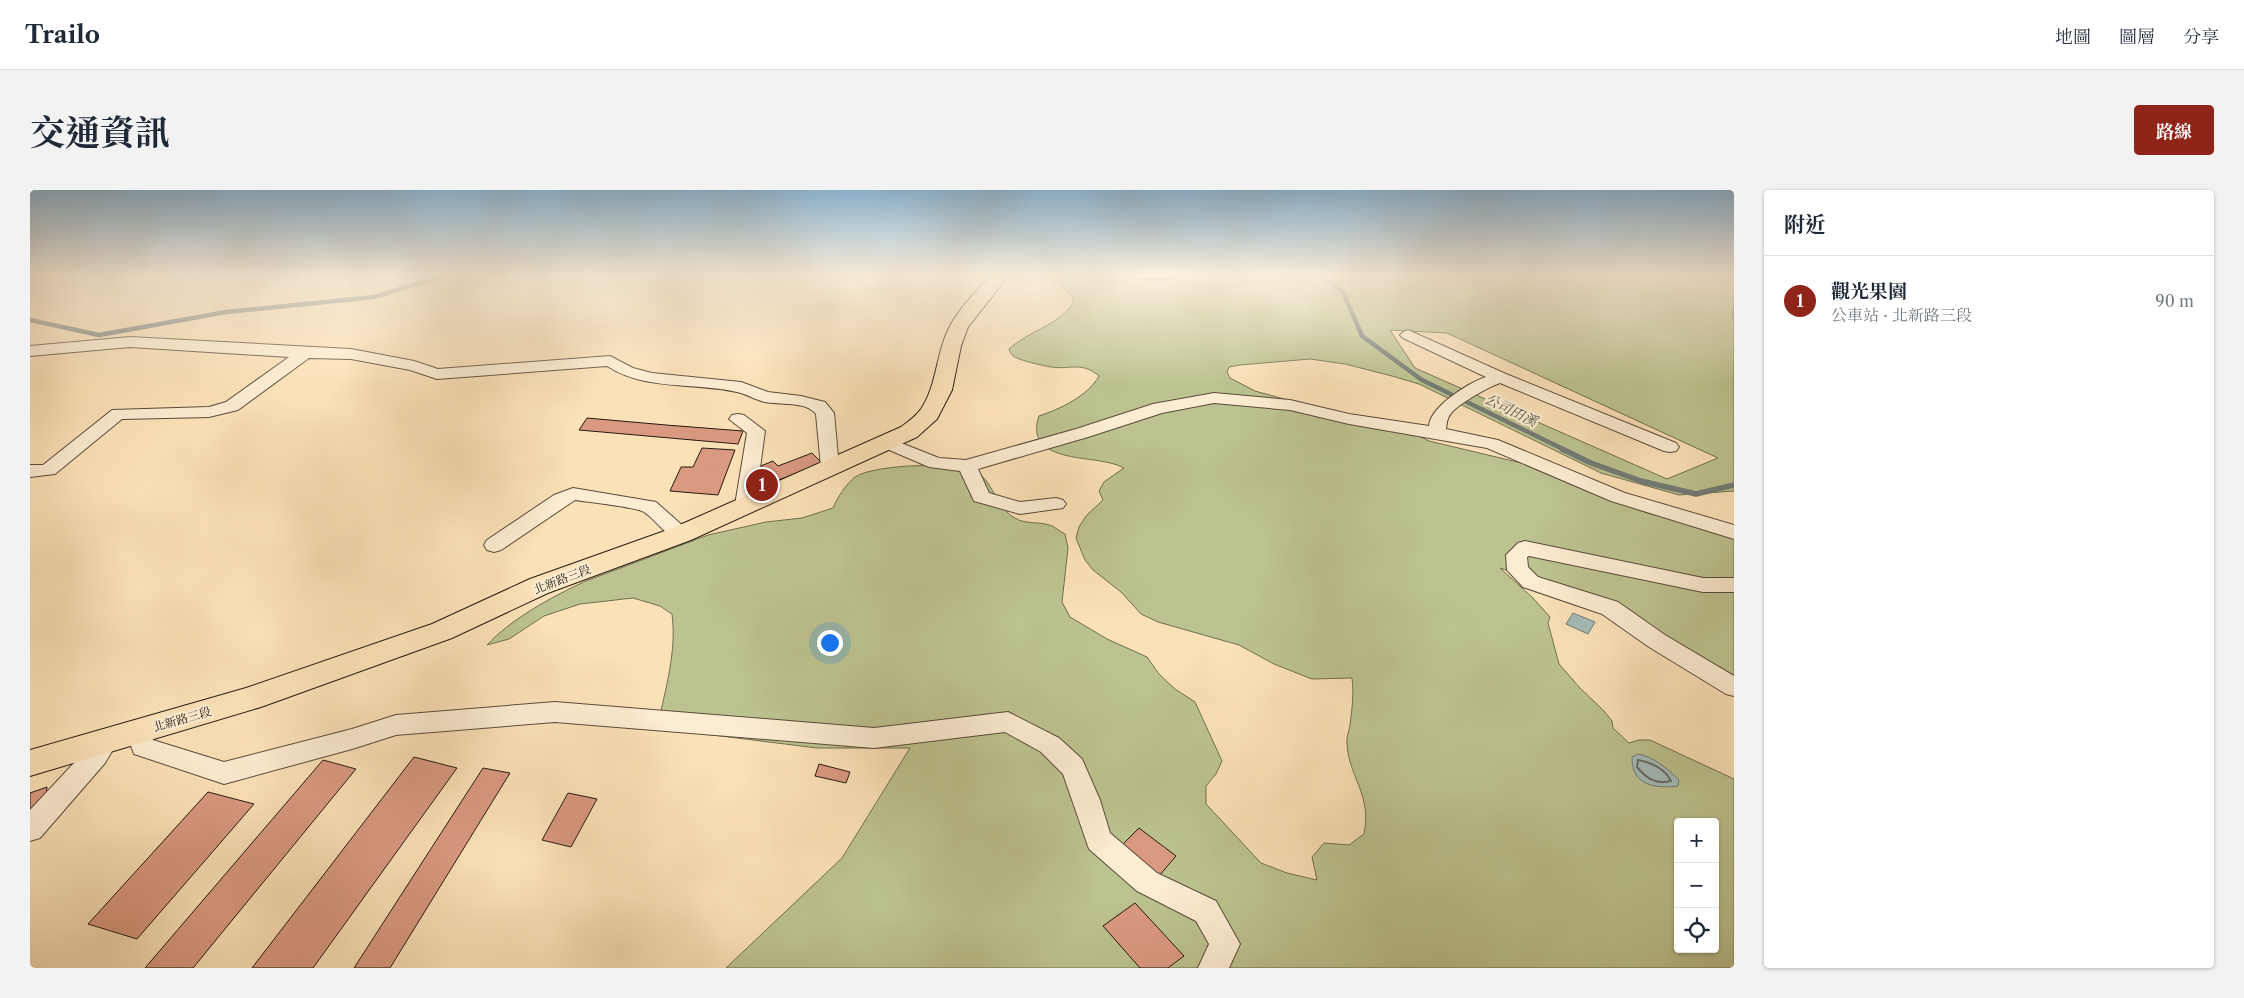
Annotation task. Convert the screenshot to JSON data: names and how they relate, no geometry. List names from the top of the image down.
{
  "streets": {
    "main road": ["北新路三段"]
  },
  "water": ["公司田溪"],
  "page": {
    "header": "Trailo",
    "nav": ["地圖", "圖層", "分享"],
    "title": "交通資訊",
    "buttons": "路線",
    "heading": "附近",
    "list": [
      {
        "mark": "1",
        "name": "觀光果園",
        "note": "公車站 · 北新路三段",
        "value": "90 m"
      }
    ],
    "pins": "1",
    "map_buttons": ["+", "−"]
  }
}
